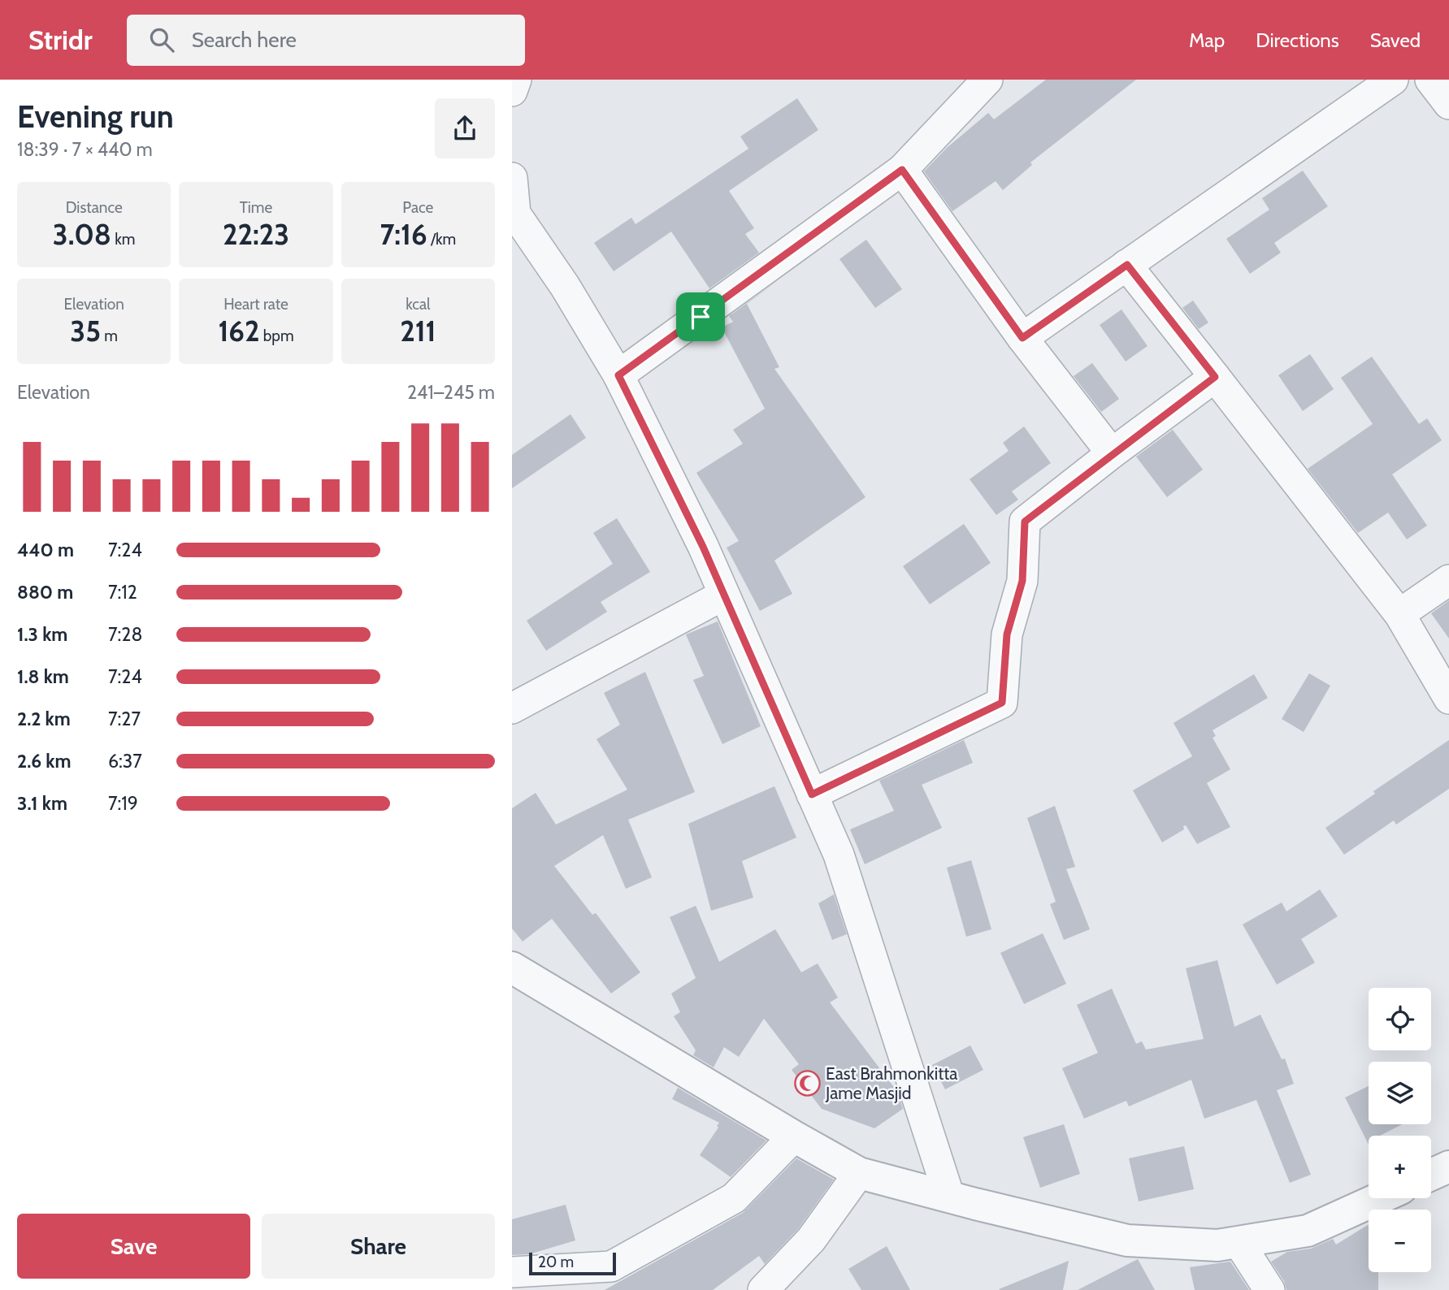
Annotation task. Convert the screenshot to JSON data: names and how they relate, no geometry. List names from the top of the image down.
{
  "places": {
    "mosque": ["East Brahmonkitta Jame Masjid"]
  },
  "scale_bar": "20 m",
  "page": {
    "header": "Stridr",
    "search": "Search here",
    "nav": ["Map", "Directions", "Saved"],
    "heading": ["Evening run", "18:39 · 7 × 440 m"],
    "stats": [
      ["Distance", "3.08 km"],
      ["Time", "22:23"],
      ["Pace", "7:16 /km"],
      ["Elevation", "35 m"],
      ["Heart rate", "162 bpm"],
      ["kcal", "211"]
    ],
    "chart": ["Elevation", "241–245 m"],
    "list": [
      {
        "name": "440 m",
        "note": "7:24"
      },
      {
        "name": "880 m",
        "note": "7:12"
      },
      {
        "name": "1.3 km",
        "note": "7:28"
      },
      {
        "name": "1.8 km",
        "note": "7:24"
      },
      {
        "name": "2.2 km",
        "note": "7:27"
      },
      {
        "name": "2.6 km",
        "note": "6:37"
      },
      {
        "name": "3.1 km",
        "note": "7:19"
      }
    ],
    "map_buttons": ["+", "−"],
    "buttons": ["Save", "Share"],
    "scale": "20 m"
  }
}
